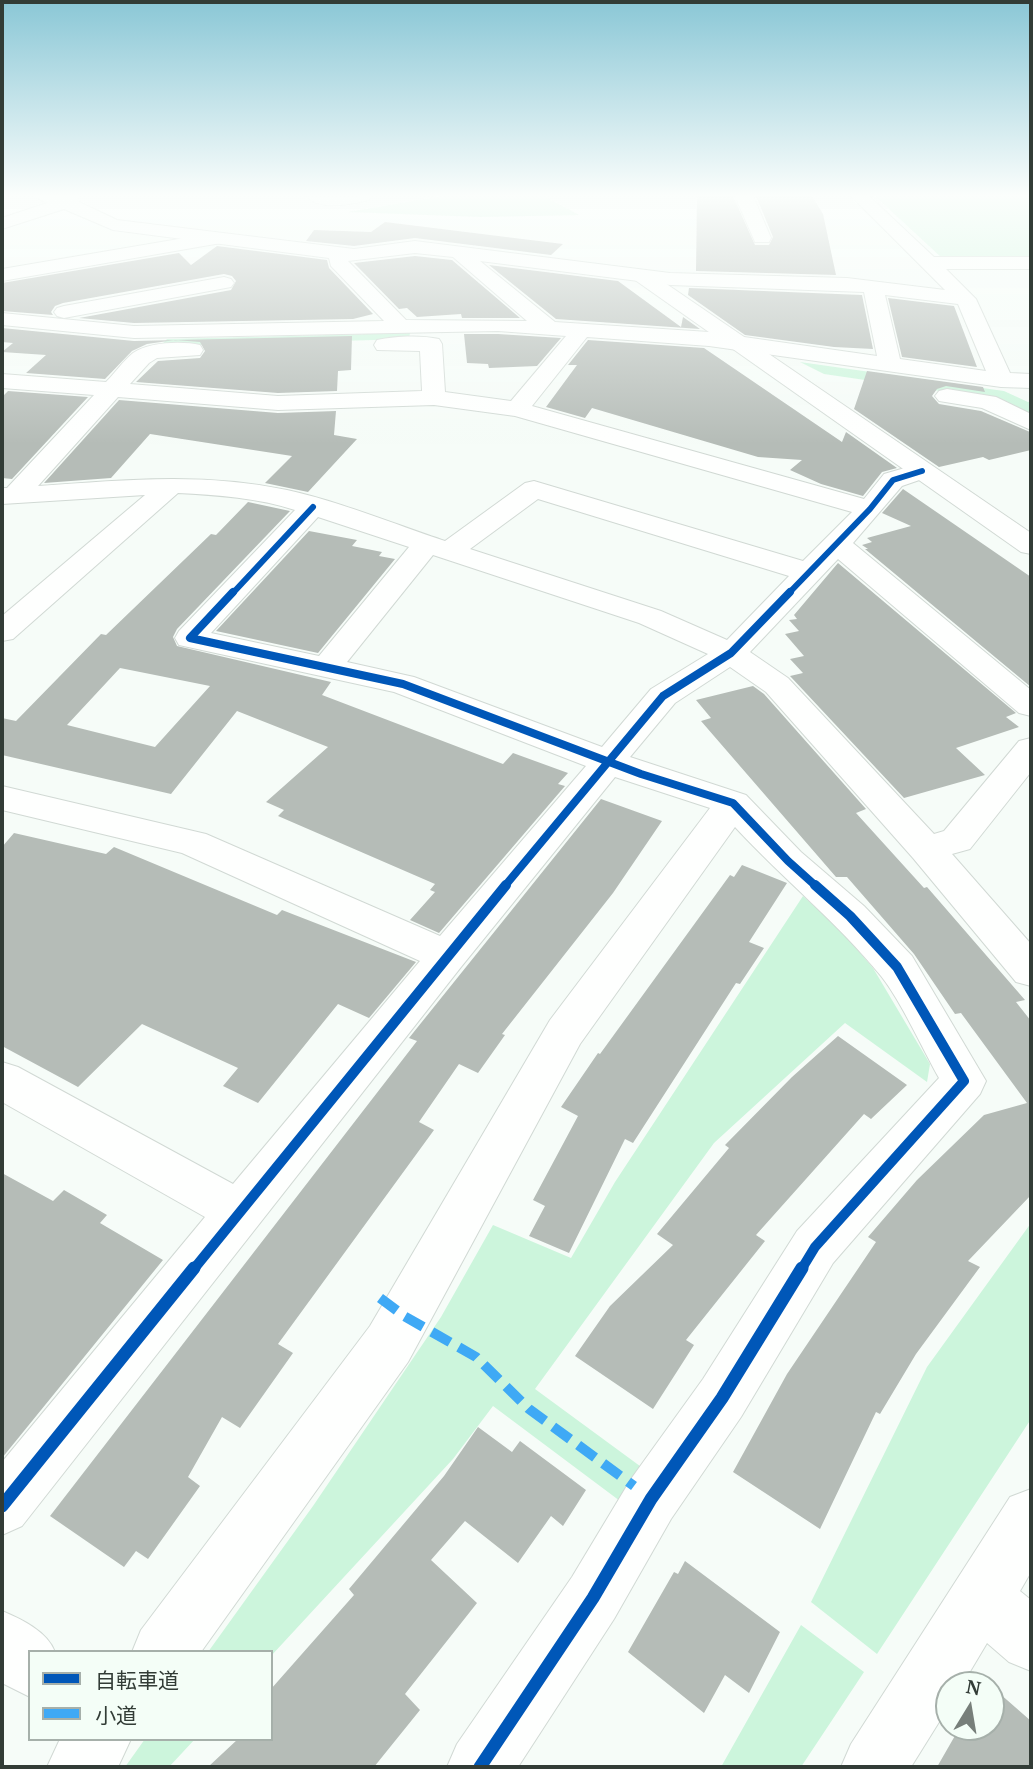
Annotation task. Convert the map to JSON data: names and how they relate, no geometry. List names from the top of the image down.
{
  "legend": ["自転車道", "小道"],
  "north": "top"
}
